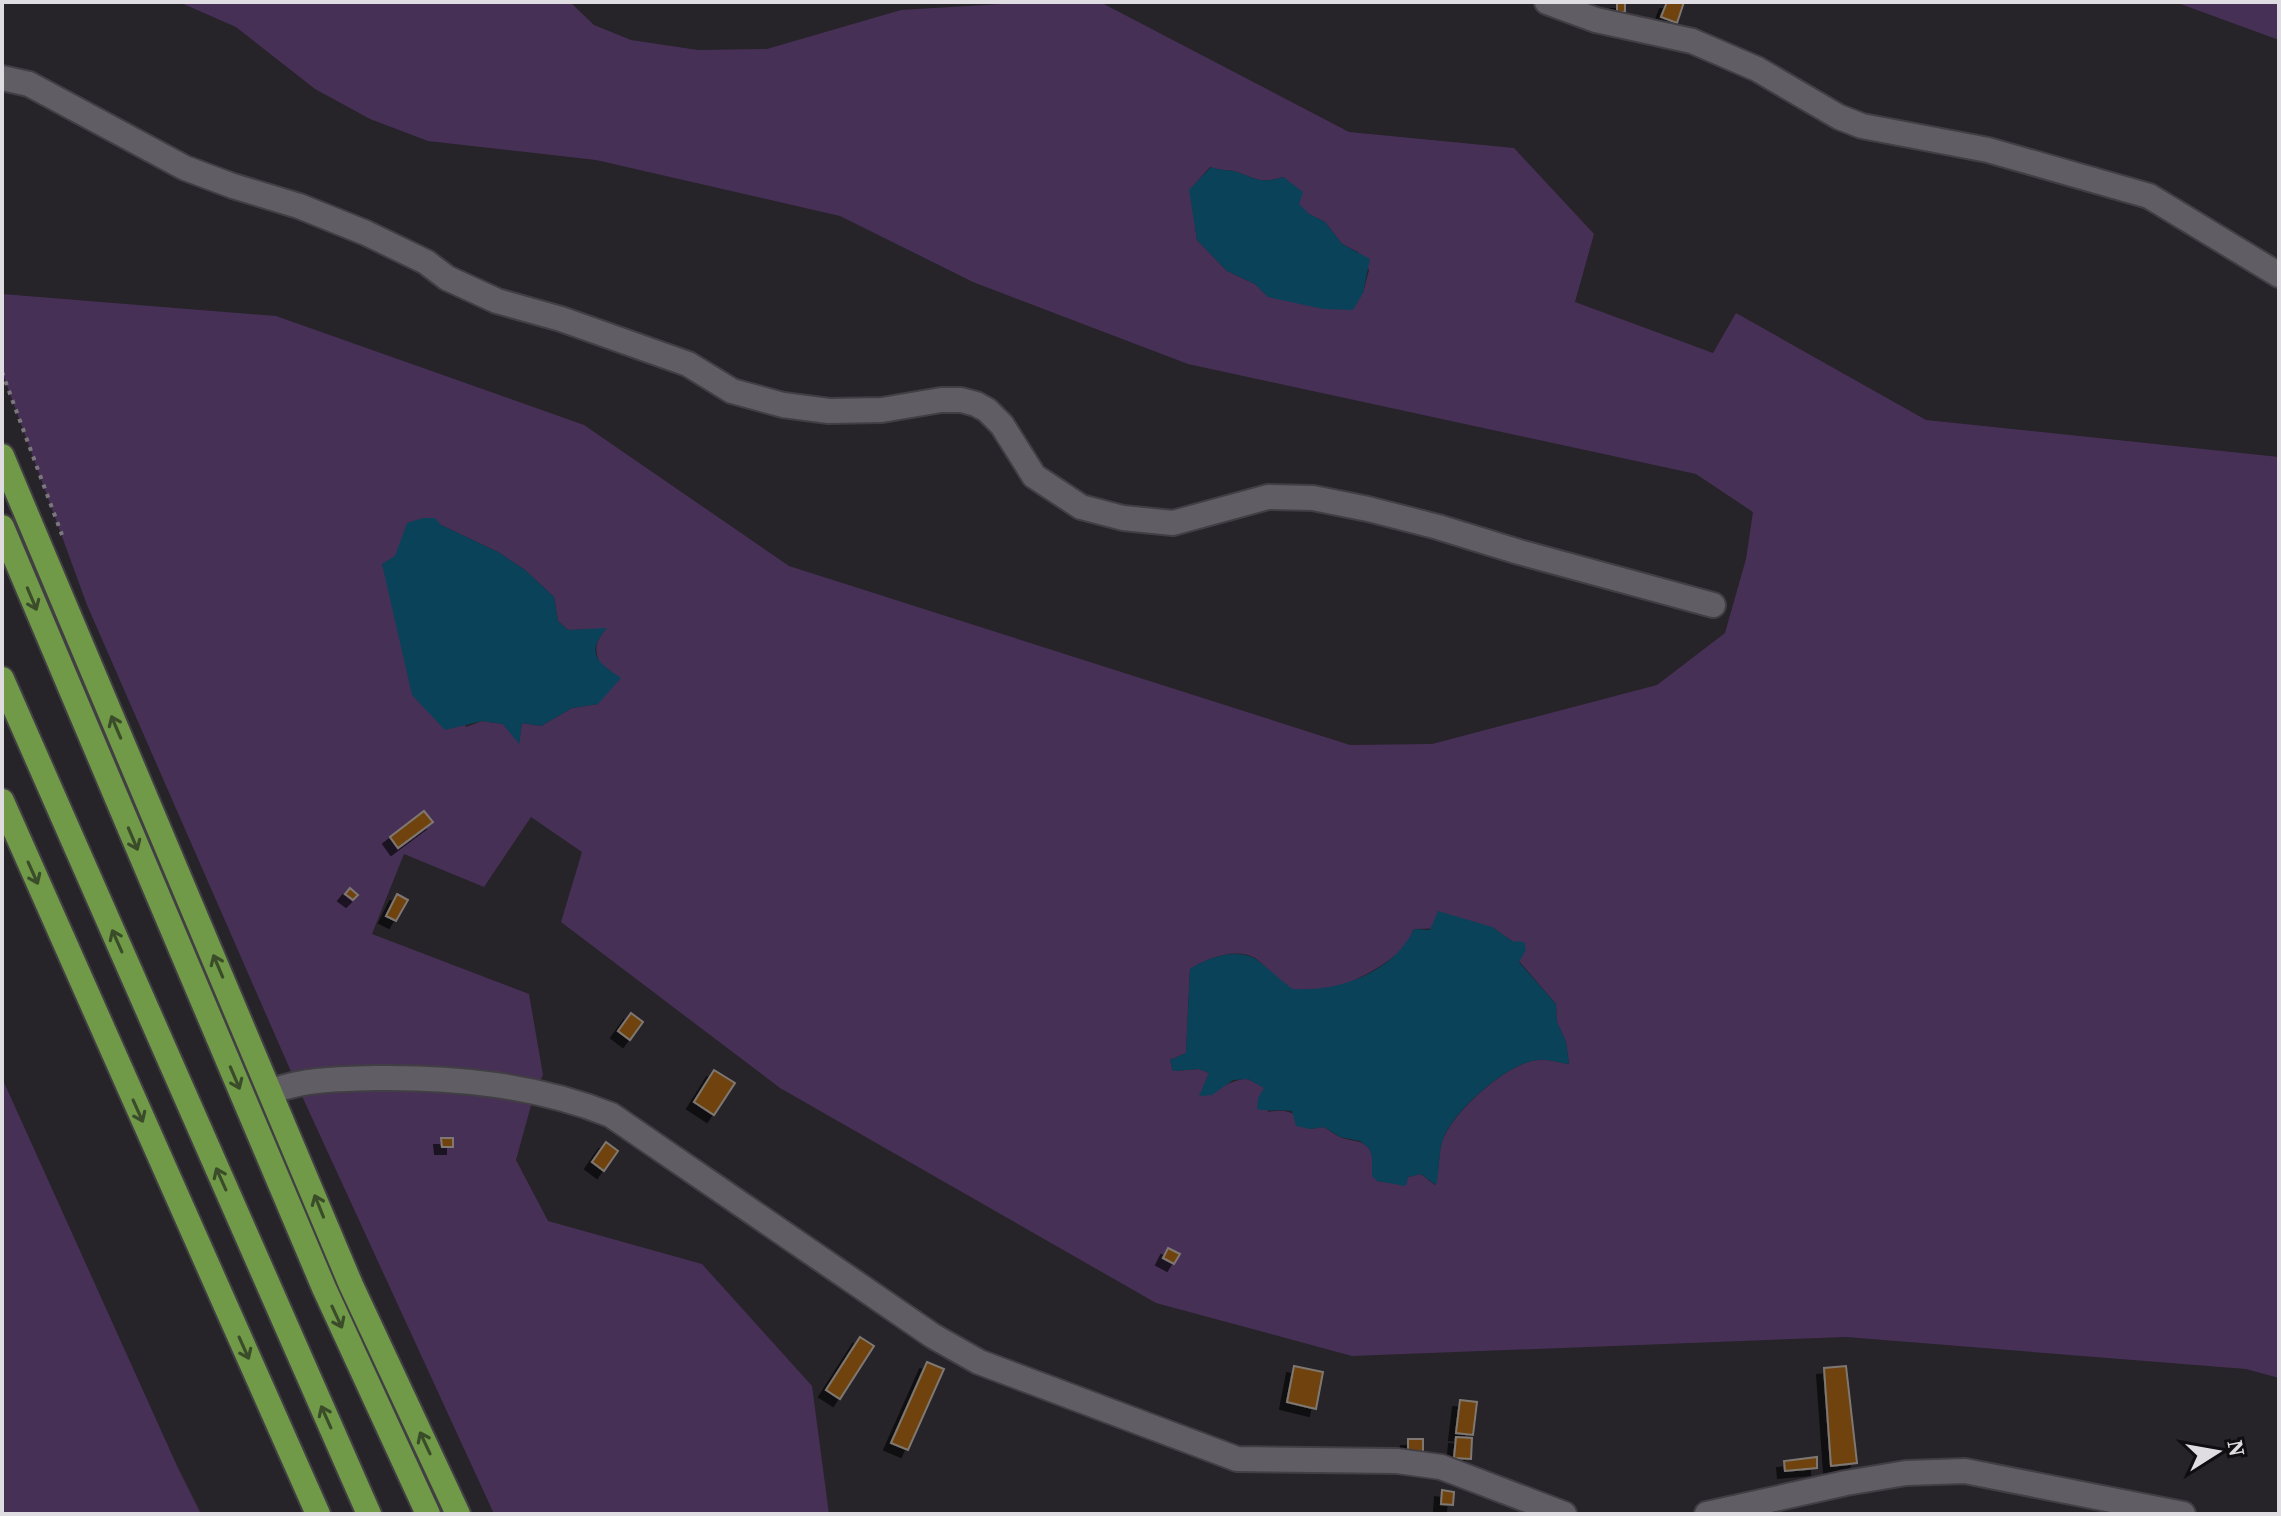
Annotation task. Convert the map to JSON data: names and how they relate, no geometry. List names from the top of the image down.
{
  "north": "right"
}
